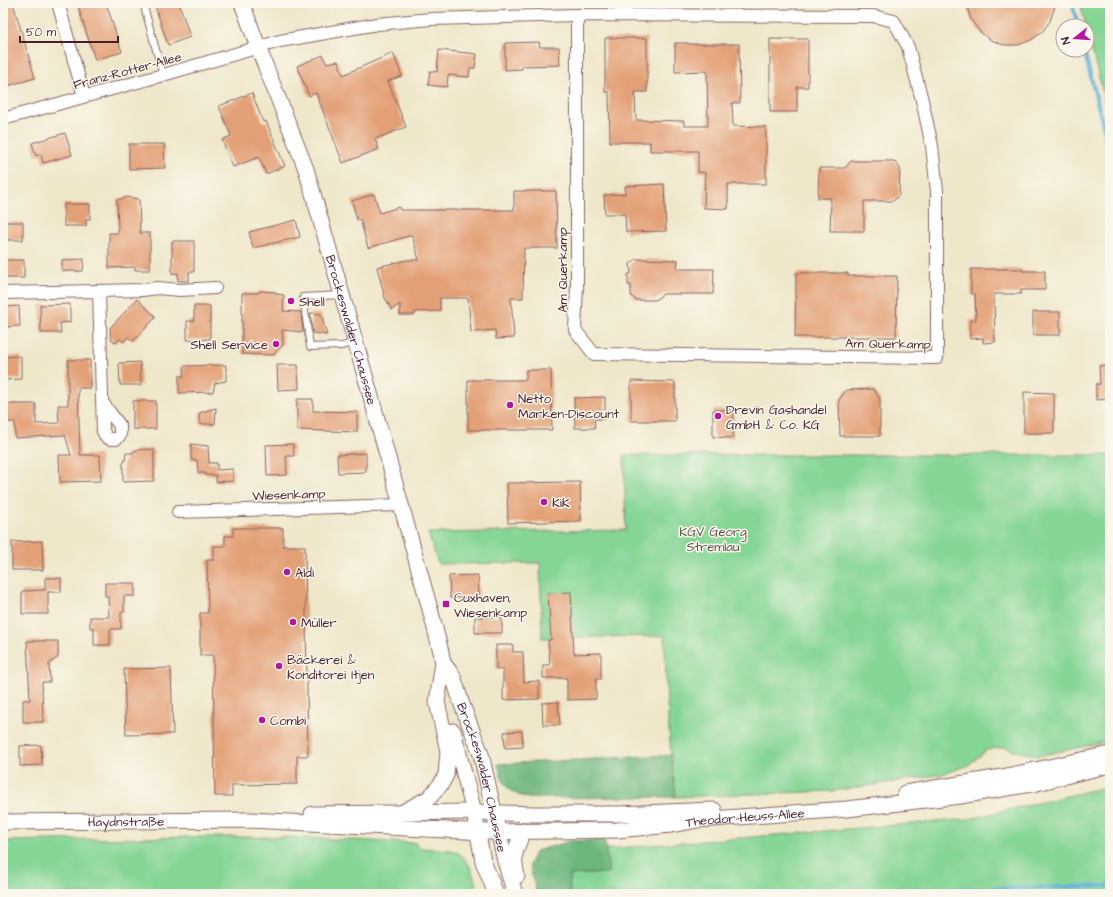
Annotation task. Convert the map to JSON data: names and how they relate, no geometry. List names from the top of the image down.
{
  "streets": {
    "street": [
      "Franz-Rotter-Allee",
      "Am Querkamp",
      "Brockeswalder Chaussee",
      "Wiesenkamp",
      "Theodor-Heuss-Allee",
      "Haydnstraße"
    ]
  },
  "crossings": [
    ["Franz-Rotter-Allee", "Am Querkamp"],
    ["Franz-Rotter-Allee", "Brockeswalder Chaussee"],
    ["Am Querkamp", "Brockeswalder Chaussee"],
    ["Brockeswalder Chaussee", "Wiesenkamp"],
    ["Brockeswalder Chaussee", "Theodor-Heuss-Allee"],
    ["Brockeswalder Chaussee", "Haydnstraße"],
    ["Theodor-Heuss-Allee", "Haydnstraße"]
  ],
  "parks": ["KGV Georg Stremlau"],
  "places": {
    "other": [
      "Shell",
      "Shell Service",
      "Netto Marken-Discount",
      "Drevin Gashandel GmbH & Co. KG",
      "KiK",
      "Aldi",
      "Müller",
      "Bäckerei & Konditorei Itjen",
      "Combi"
    ],
    "transit": ["Cuxhaven, Wiesenkamp"]
  },
  "scale_bar": "50 m",
  "north": "left"
}
